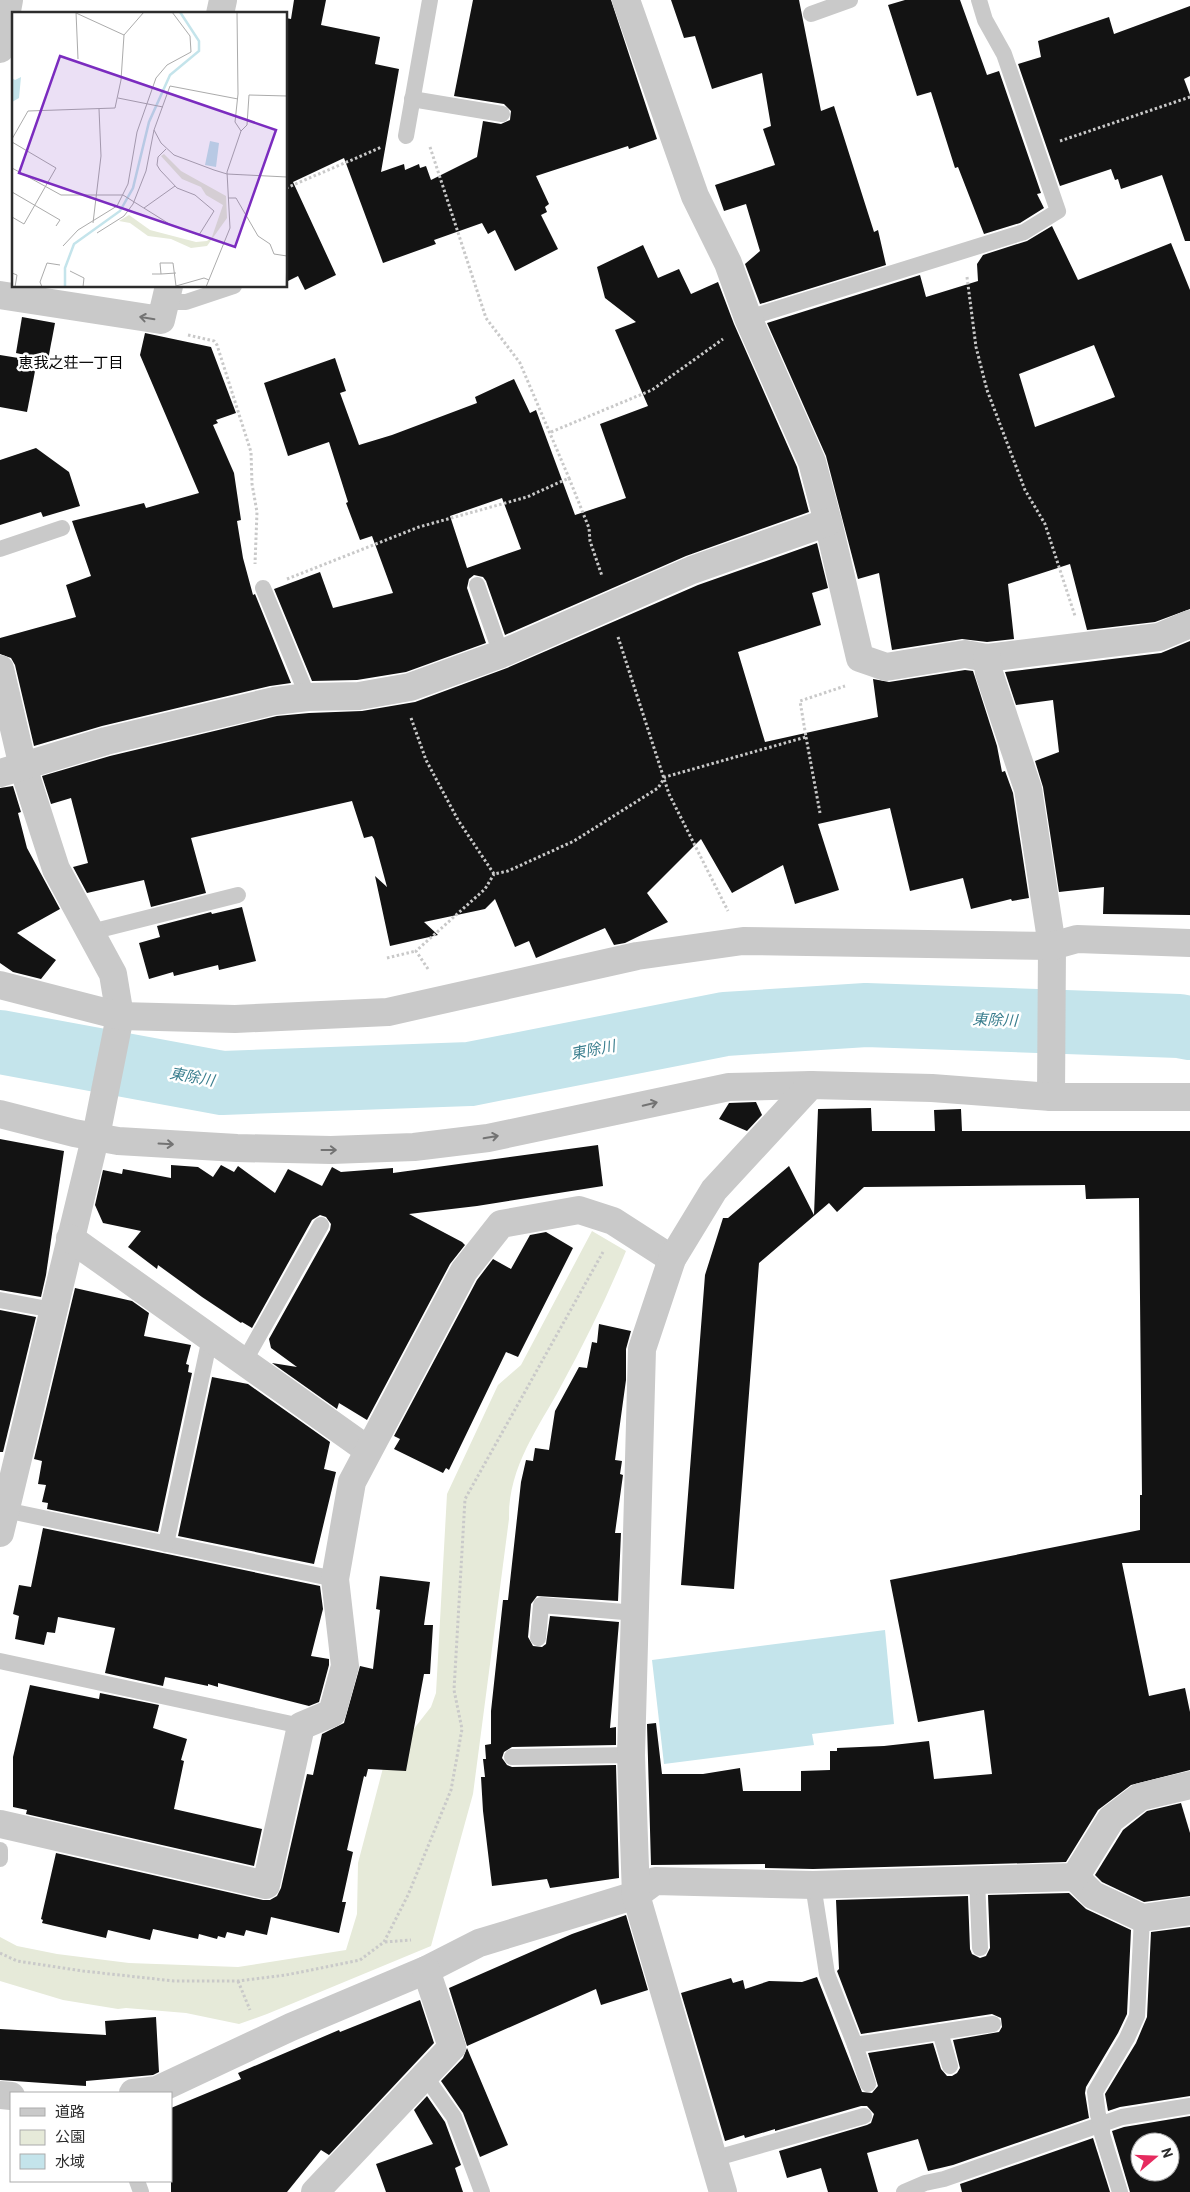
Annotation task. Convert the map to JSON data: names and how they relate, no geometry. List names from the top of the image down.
{
  "districts": ["恵我之荘一丁目"],
  "water": ["東除川"],
  "legend": ["道路", "公園", "水域"],
  "north": "right"
}
